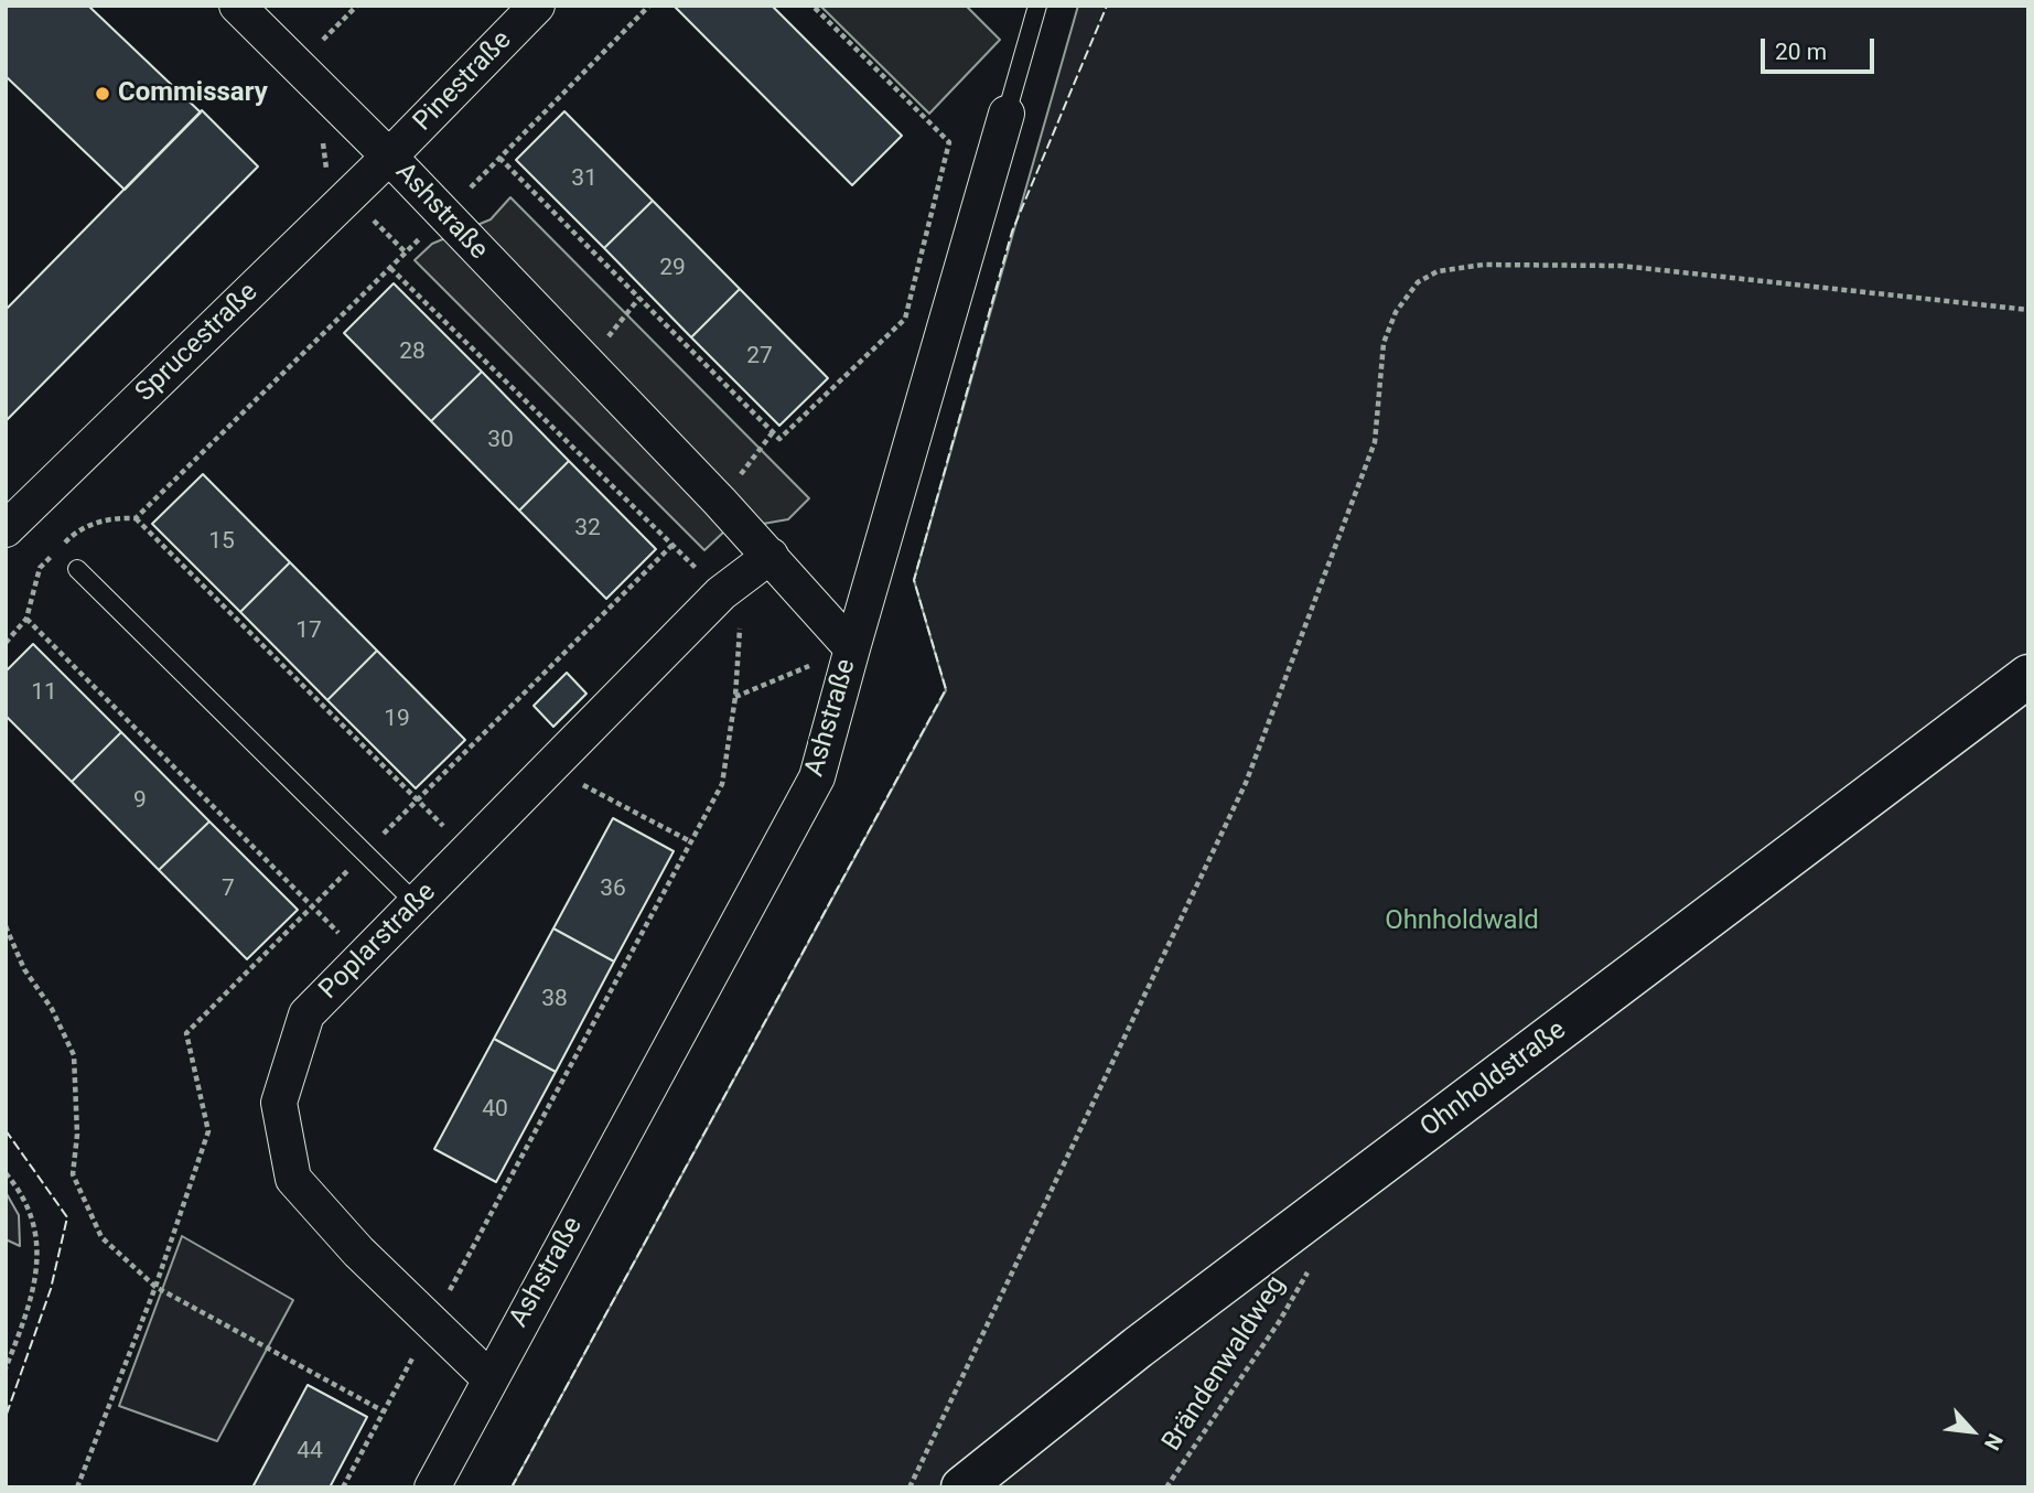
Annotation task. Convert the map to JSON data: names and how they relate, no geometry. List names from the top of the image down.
{
  "streets": {
    "main road": ["Ohnholdstraße"],
    "street": [
      "Pinestraße",
      "Ashstraße",
      "Sprucestraße",
      "Poplarstraße"
    ],
    "path": ["Brändenwaldweg"]
  },
  "crossings": [
    ["Pinestraße", "Ashstraße"],
    ["Pinestraße", "Sprucestraße"],
    ["Ashstraße", "Sprucestraße"],
    ["Ashstraße", "Poplarstraße"],
    ["Ohnholdstraße", "Brändenwaldweg"]
  ],
  "parks": ["Ohnholdwald"],
  "places": ["Commissary"],
  "house_numbers": [
    "31",
    "29",
    "28",
    "27",
    "30",
    "32",
    "15",
    "17",
    "11",
    "19",
    "9",
    "7",
    "36",
    "38",
    "40",
    "44"
  ],
  "scale_bar": "20 m",
  "north": "bottom right"
}
